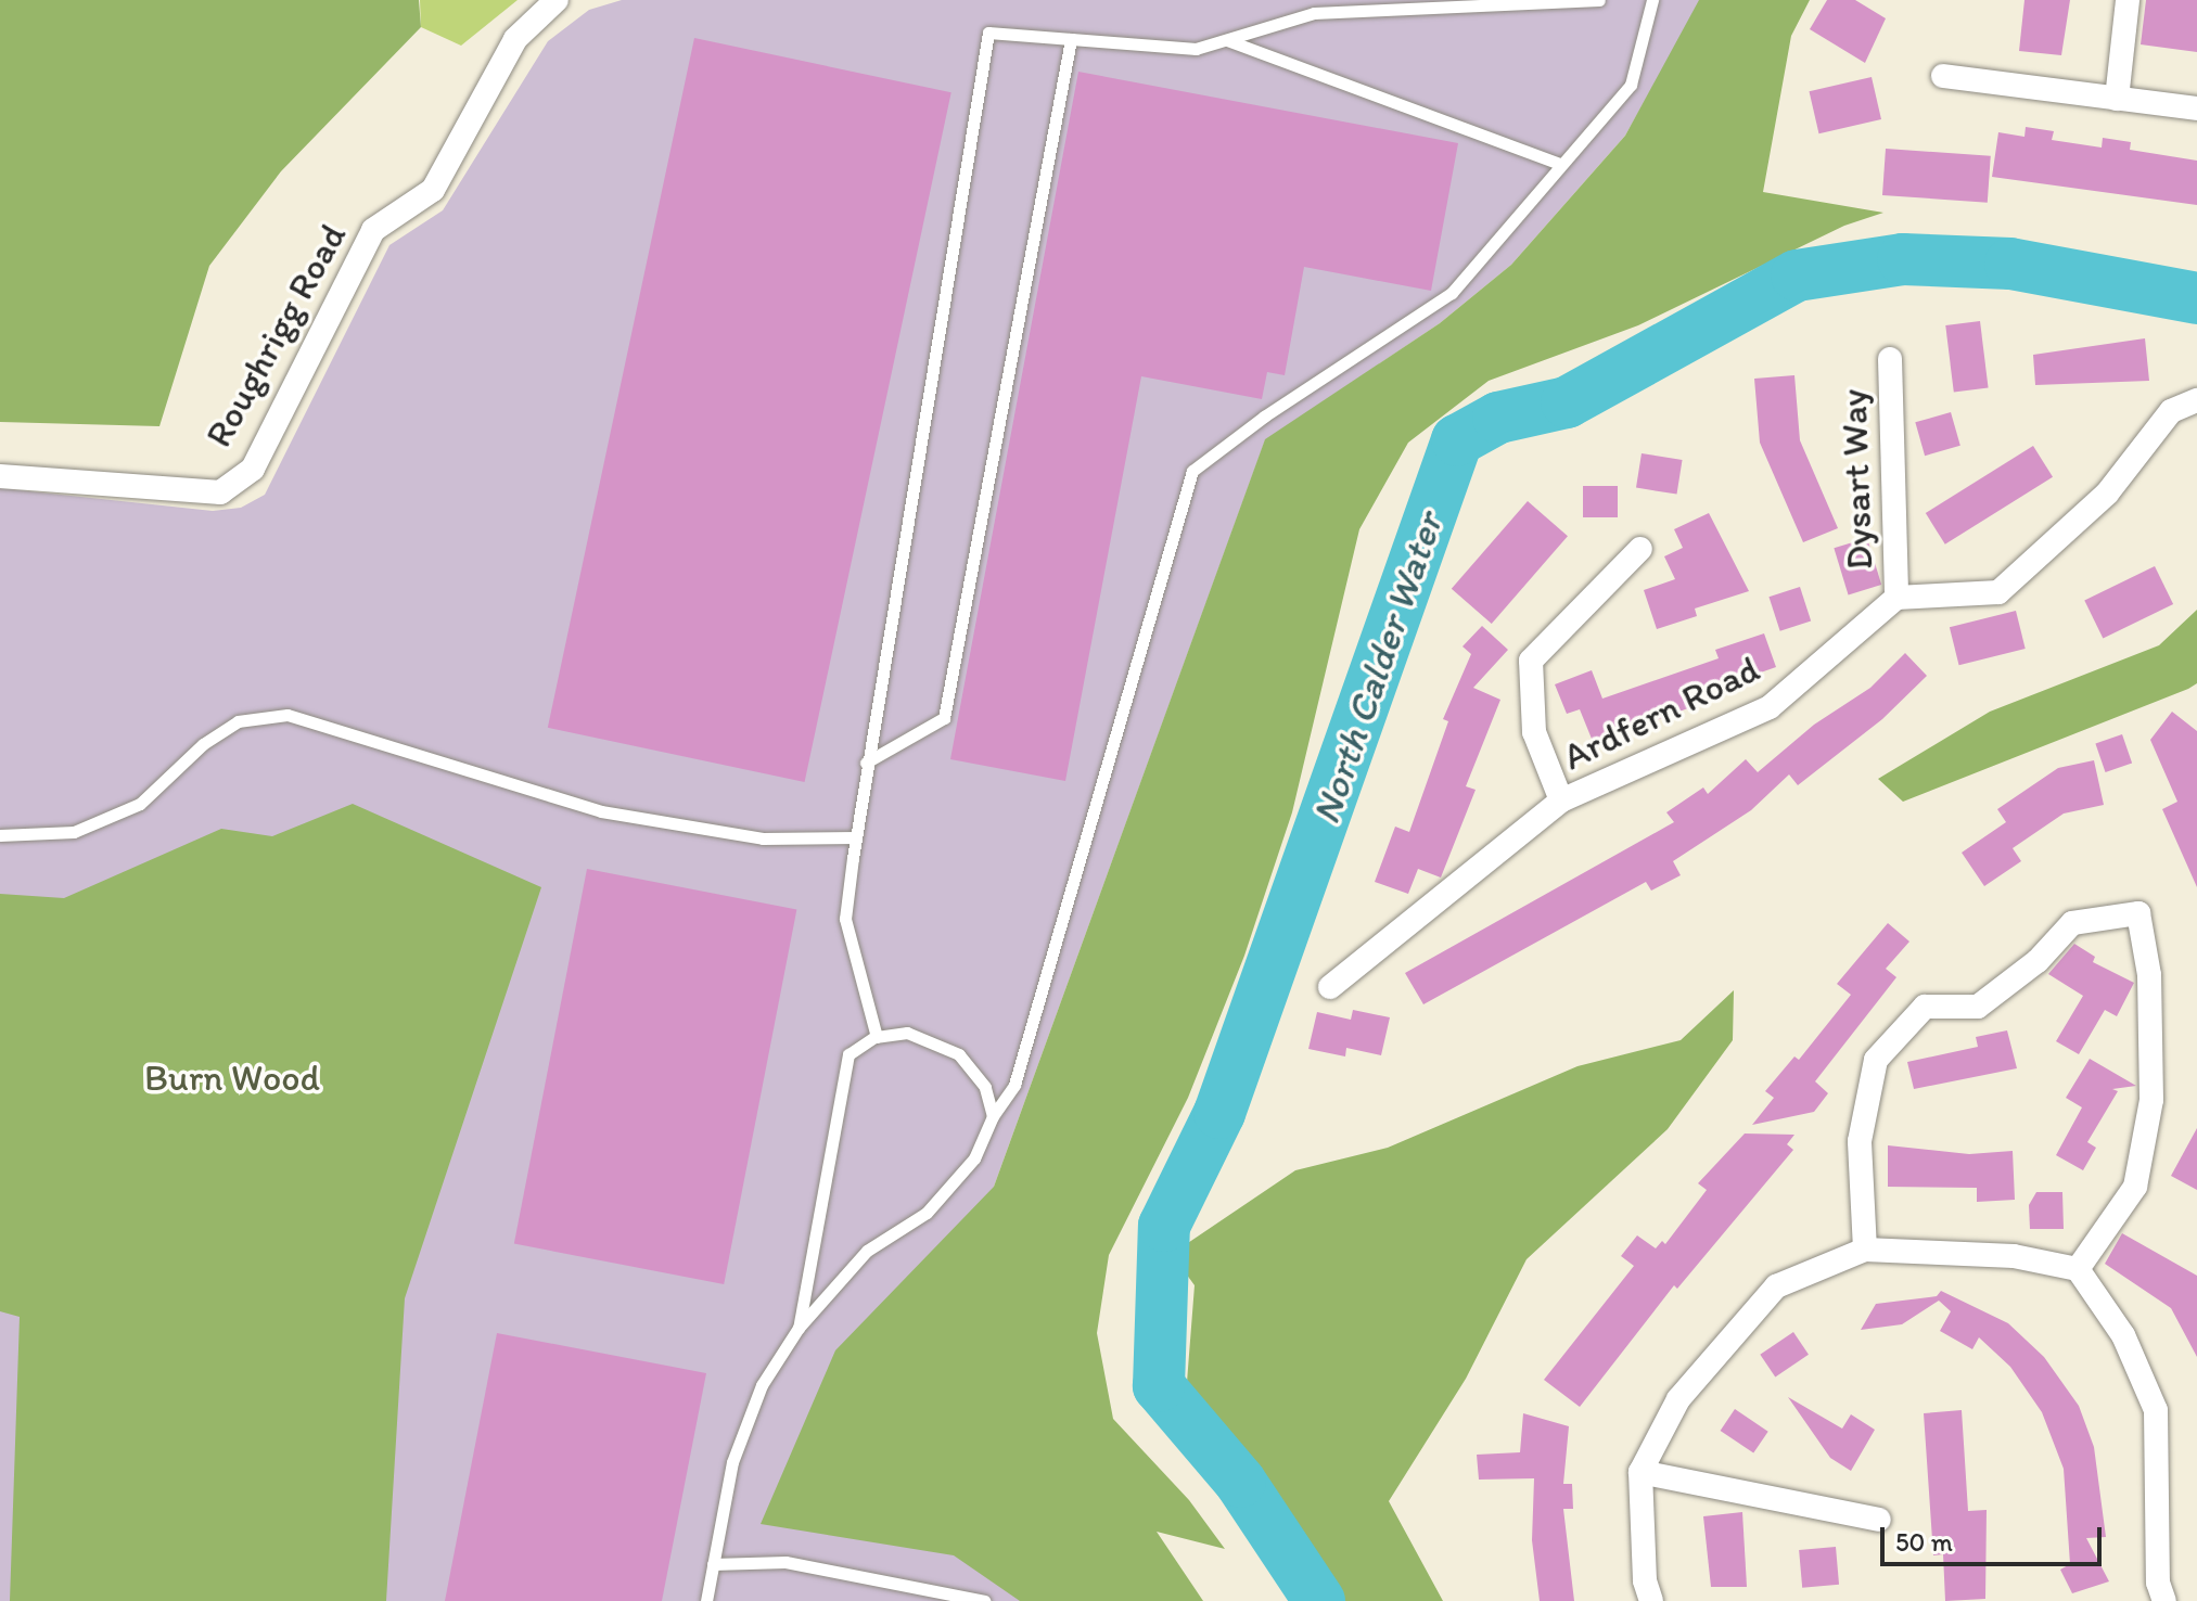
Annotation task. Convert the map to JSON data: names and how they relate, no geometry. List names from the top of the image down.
{
  "streets": {
    "street": ["Roughrigg Road", "Dysart Way", "Ardfern Road"]
  },
  "crossings": [
    ["Dysart Way", "Ardfern Road"]
  ],
  "water": ["North Calder Water"],
  "parks": ["Burn Wood"],
  "scale_bar": "50 m"
}
